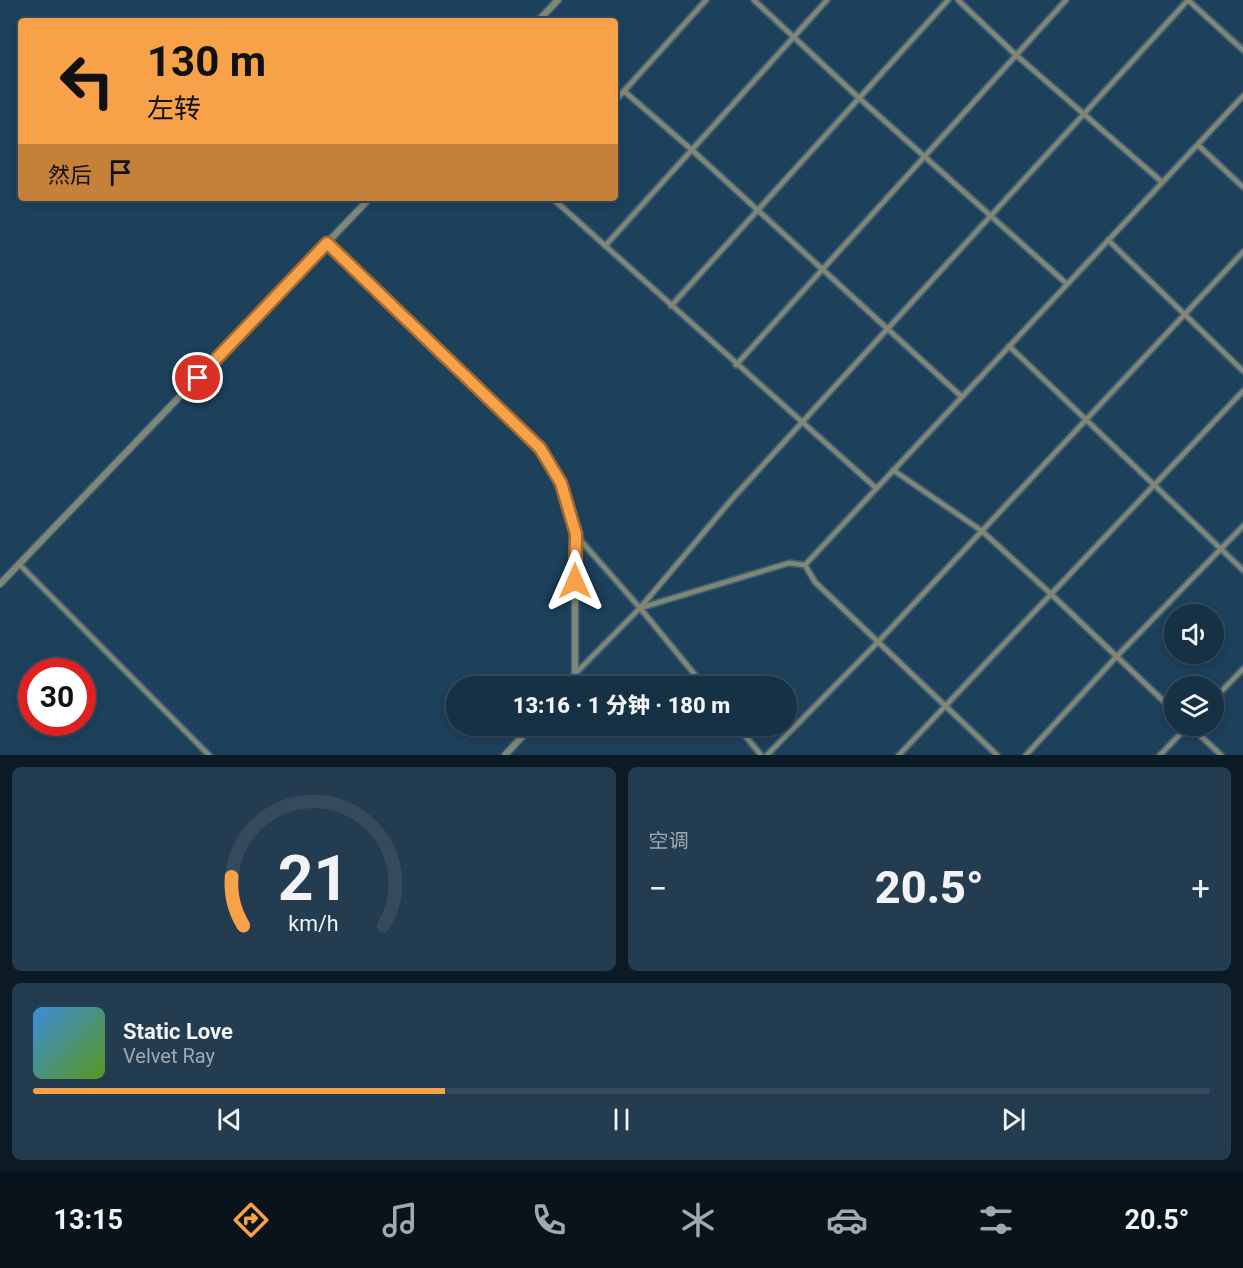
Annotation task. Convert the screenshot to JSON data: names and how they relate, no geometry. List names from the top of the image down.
{
  "page": {
    "turn": ["130 m", "左转"],
    "then": "然后",
    "limit": "30",
    "trip": "13:16 · 1 分钟 · 180 m",
    "tile": "空调",
    "heat": ["−", "20.5°", "+"],
    "song": ["Static Love", "Velvet Ray"],
    "tabs": ["13:15", "20.5°"],
    "gauge": ["21", "km/h"]
  }
}
